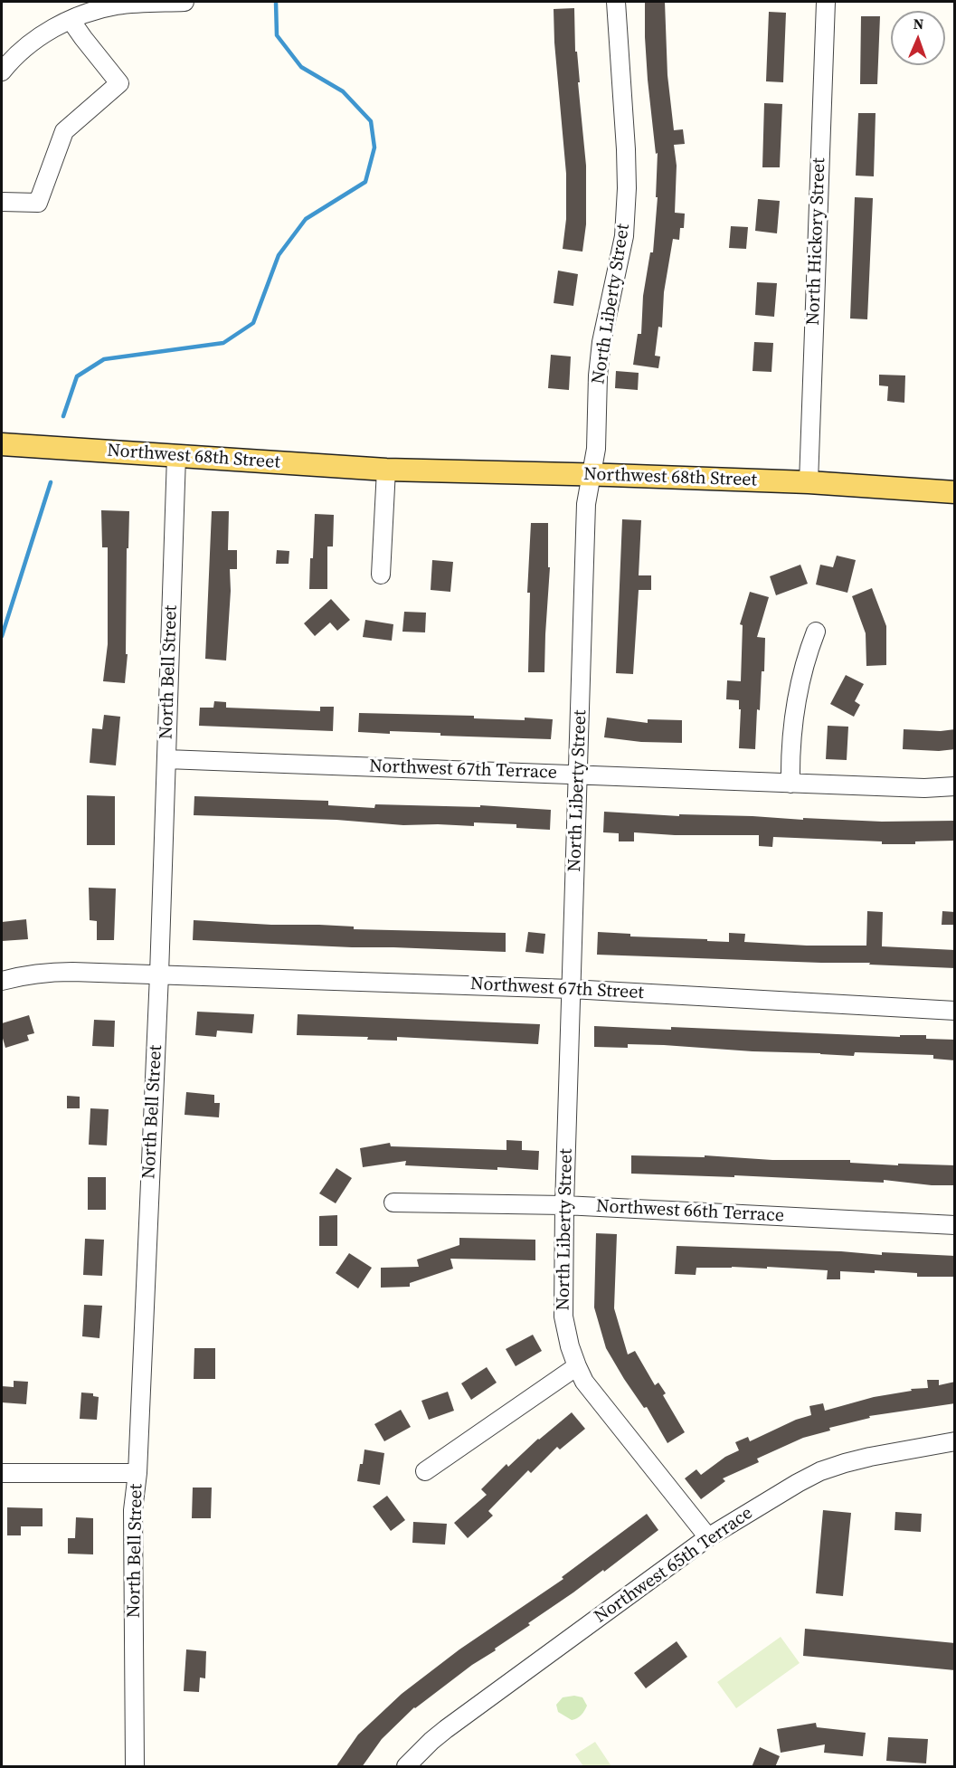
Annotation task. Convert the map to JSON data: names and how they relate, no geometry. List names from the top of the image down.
{
  "streets": {
    "main road": ["Northwest 68th Street"],
    "street": [
      "North Hickory Street",
      "North Liberty Street",
      "North Bell Street",
      "Northwest 67th Terrace",
      "Northwest 67th Street",
      "Northwest 66th Terrace",
      "Northwest 65th Terrace"
    ]
  },
  "crossings": [
    ["North Hickory Street", "Northwest 68th Street"],
    ["North Liberty Street", "Northwest 68th Street"],
    ["North Liberty Street", "Northwest 67th Terrace"],
    ["North Liberty Street", "Northwest 67th Street"],
    ["North Liberty Street", "Northwest 66th Terrace"],
    ["North Liberty Street", "Northwest 65th Terrace"],
    ["Northwest 68th Street", "North Bell Street"],
    ["North Bell Street", "Northwest 67th Terrace"],
    ["North Bell Street", "Northwest 67th Street"]
  ],
  "north": "top"
}
